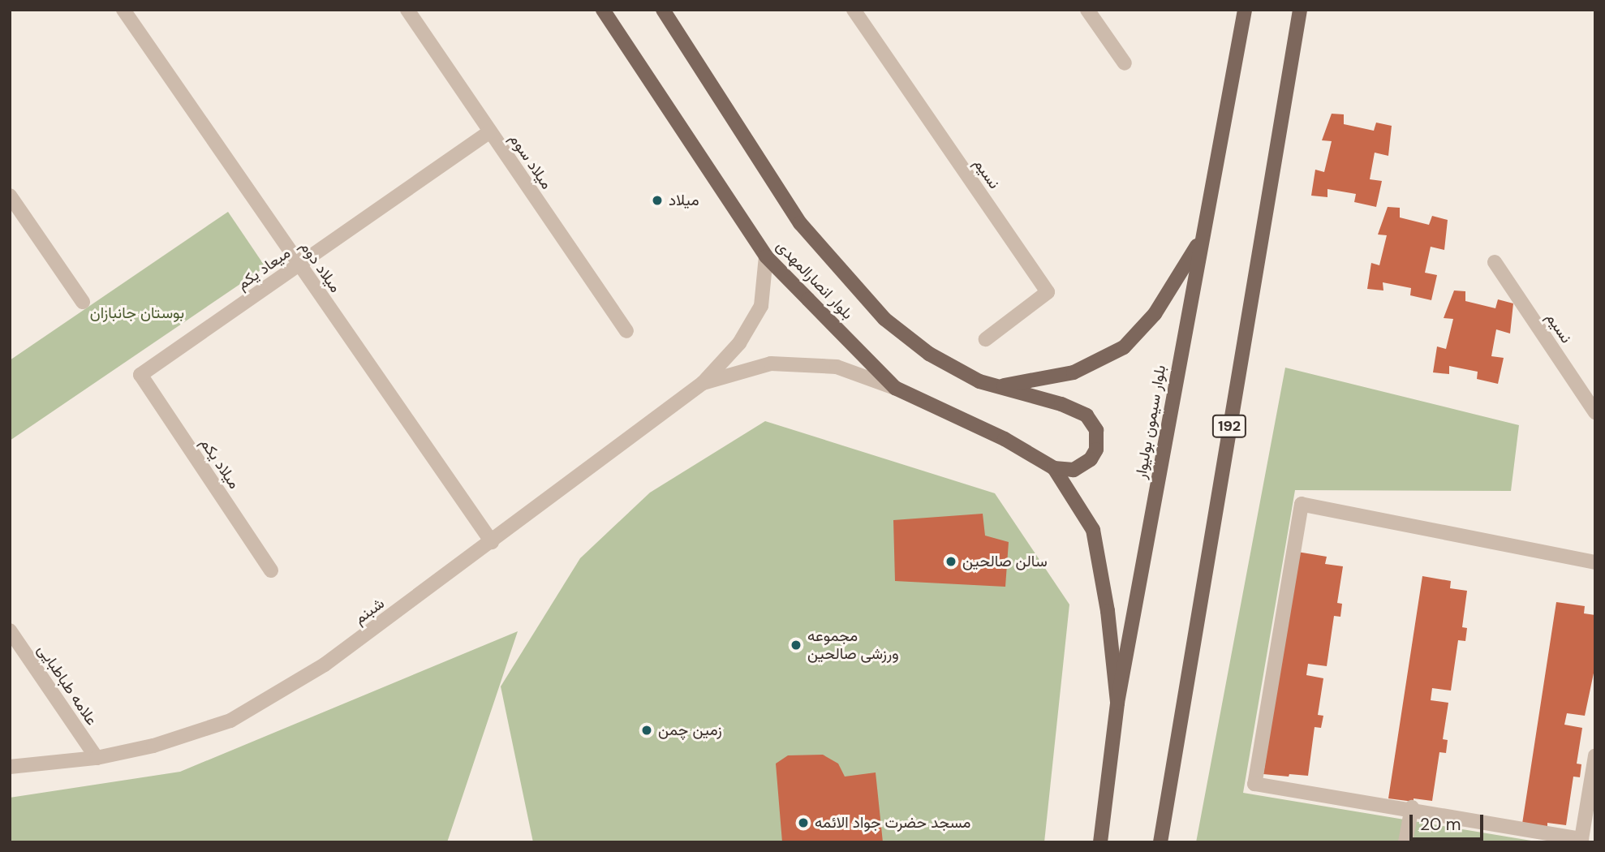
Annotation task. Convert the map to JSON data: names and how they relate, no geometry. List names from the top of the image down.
{
  "streets": {
    "main road": ["بلوار انصارالمهدی", "بلوار سیمون بولیوار", "192"],
    "street": [
      "میلاد سوم",
      "نسیم",
      "میلاد دوم",
      "میعاد یکم",
      "میلاد یکم",
      "شبنم",
      "علامه طباطبایی"
    ]
  },
  "crossings": [
    ["میلاد سوم", "میعاد یکم"],
    ["میلاد دوم", "میعاد یکم"],
    ["میلاد دوم", "شبنم"],
    ["میعاد یکم", "میلاد یکم"],
    ["شبنم", "علامه طباطبایی"]
  ],
  "parks": ["بوستان جانبازان"],
  "places": [
    "میلاد",
    "سالن صالحین",
    "مجموعه ورزشی صالحین",
    "زمین چمن",
    "مسجد حضرت جواد الائمه"
  ],
  "scale_bar": "20 m"
}
